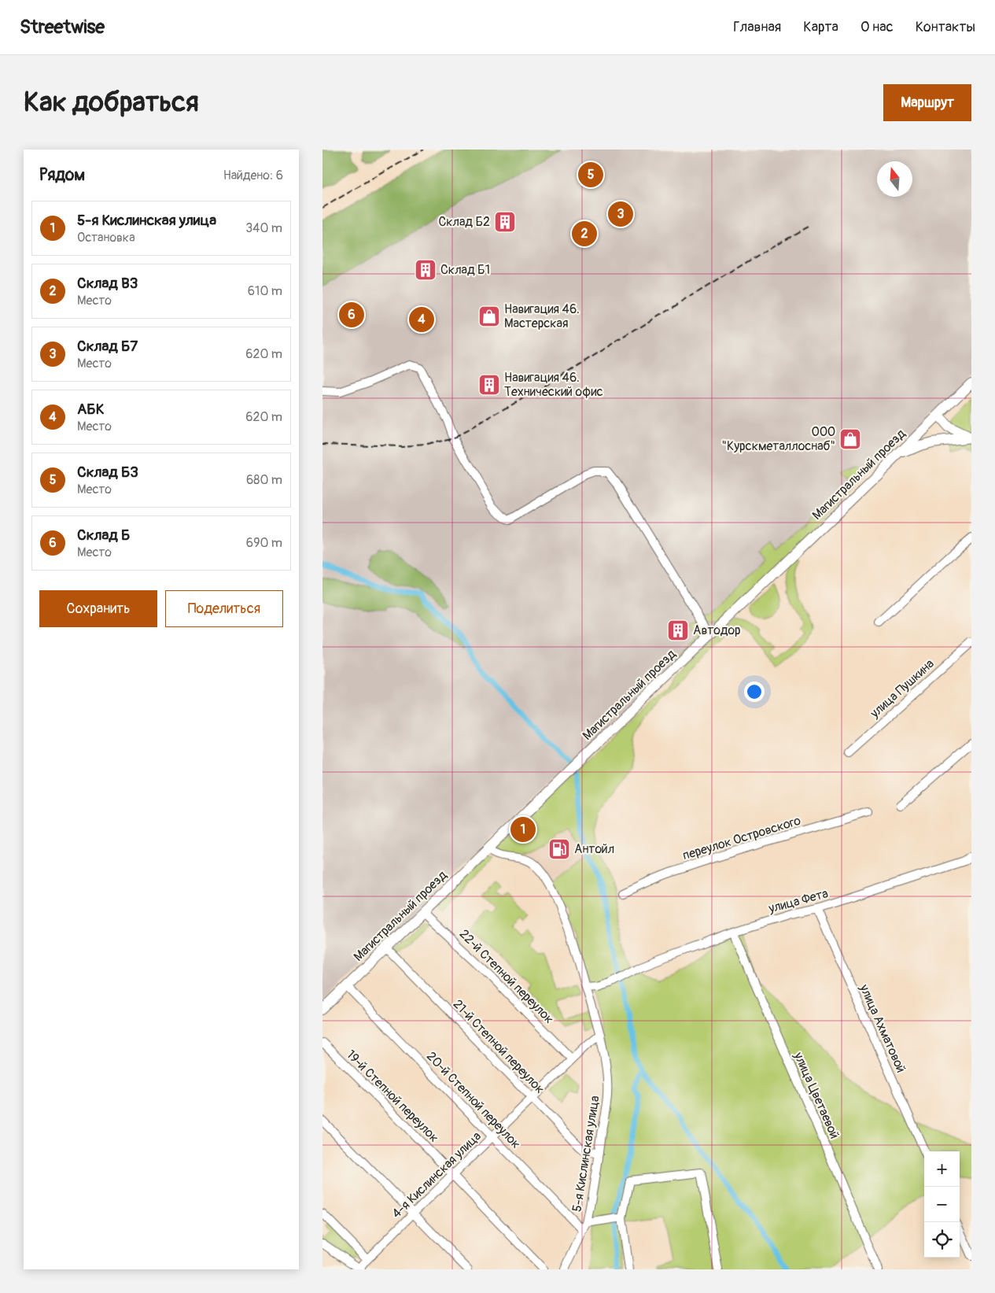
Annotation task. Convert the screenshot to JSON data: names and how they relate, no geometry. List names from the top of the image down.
{
  "streets": {
    "main road": ["Магистральный проезд"],
    "street": [
      "улица Пушкина",
      "переулок Островского",
      "улица Фета",
      "22-й Степной переулок",
      "улица Ахматовой",
      "21-й Степной переулок",
      "улица Цветаевой",
      "19-й Степной переулок",
      "20-й Степной переулок",
      "5-я Кислинская улица",
      "4-я Кислинская улица"
    ]
  },
  "crossings": [
    ["Магистральный проезд", "22-й Степной переулок"],
    ["Магистральный проезд", "21-й Степной переулок"],
    ["Магистральный проезд", "20-й Степной переулок"],
    ["Магистральный проезд", "5-я Кислинская улица"],
    ["улица Фета", "улица Ахматовой"],
    ["улица Фета", "улица Цветаевой"],
    ["улица Фета", "5-я Кислинская улица"],
    ["22-й Степной переулок", "4-я Кислинская улица"],
    ["21-й Степной переулок", "5-я Кислинская улица"],
    ["21-й Степной переулок", "4-я Кислинская улица"],
    ["19-й Степной переулок", "4-я Кислинская улица"],
    ["20-й Степной переулок", "5-я Кислинская улица"],
    ["20-й Степной переулок", "4-я Кислинская улица"],
    ["5-я Кислинская улица", "4-я Кислинская улица"]
  ],
  "places": {
    "building": [
      "Склад Б2",
      "Склад Б1",
      "Навигация 46. Технический офис",
      "Автодор"
    ],
    "shop": ["Навигация 46. Мастерская", "ООО \"Курскметаллоснаб\""],
    "fuel station": ["Антойл"]
  },
  "north": "top",
  "page": {
    "header": "Streetwise",
    "nav": [
      "Главная",
      "Карта",
      "О нас",
      "Контакты"
    ],
    "buttons": [
      "Маршрут",
      ["Сохранить", "Поделиться"]
    ],
    "title": "Как добраться",
    "heading": ["Рядом", "Найдено: 6"],
    "pins": [
      "5",
      "3",
      "2",
      "6",
      "4",
      "1"
    ],
    "list": [
      {
        "mark": "1",
        "name": "5-я Кислинская улица",
        "note": "Остановка",
        "value": "340 m"
      },
      {
        "mark": "2",
        "name": "Склад В3",
        "note": "Место",
        "value": "610 m"
      },
      {
        "mark": "3",
        "name": "Склад Б7",
        "note": "Место",
        "value": "620 m"
      },
      {
        "mark": "4",
        "name": "АБК",
        "note": "Место",
        "value": "620 m"
      },
      {
        "mark": "5",
        "name": "Склад Б3",
        "note": "Место",
        "value": "680 m"
      },
      {
        "mark": "6",
        "name": "Склад Б",
        "note": "Место",
        "value": "690 m"
      }
    ],
    "map_buttons": ["+", "−"]
  }
}
